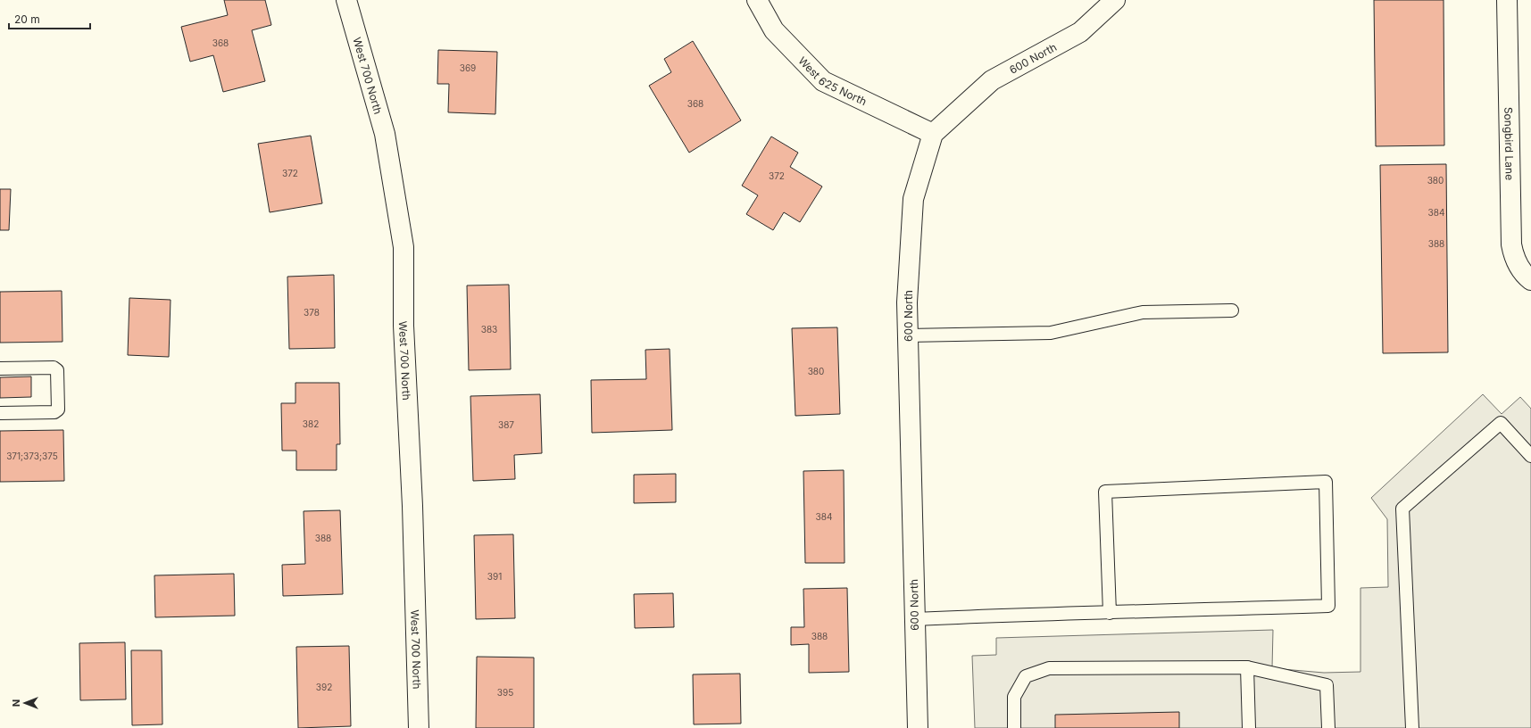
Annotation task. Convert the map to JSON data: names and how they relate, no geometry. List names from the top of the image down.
{
  "streets": {
    "street": [
      "600 North",
      "West 700 North",
      "West 625 North",
      "Songbird Lane"
    ]
  },
  "crossings": [
    ["600 North", "West 625 North"]
  ],
  "house_numbers": [
    "368",
    "369",
    "368",
    "372",
    "372",
    "380",
    "384",
    "388",
    "378",
    "383",
    "380",
    "382",
    "387",
    "371;373;375",
    "384",
    "388",
    "391",
    "388",
    "392",
    "395"
  ],
  "scale_bar": "20 m",
  "north": "left"
}
